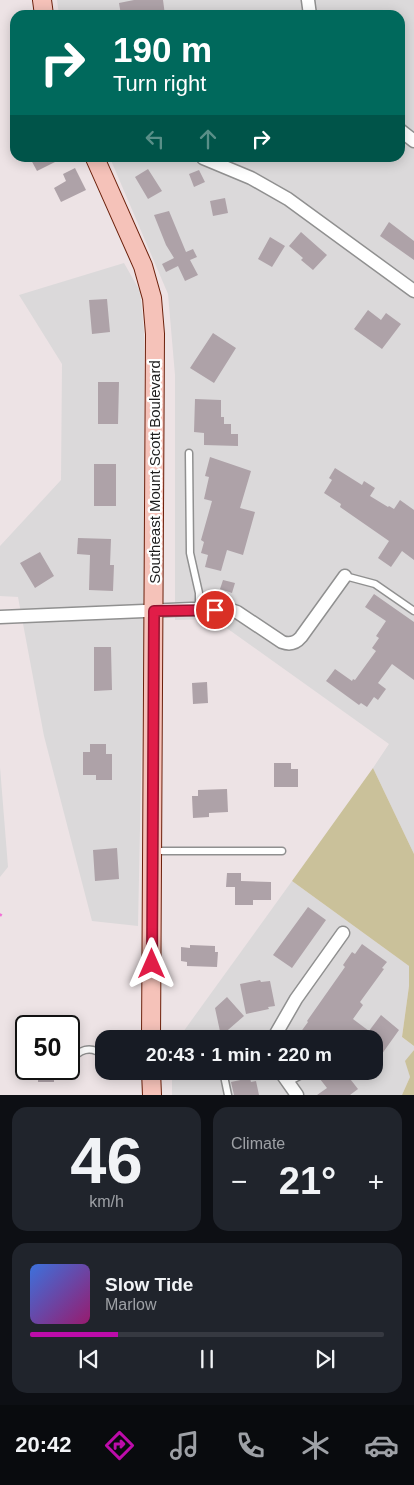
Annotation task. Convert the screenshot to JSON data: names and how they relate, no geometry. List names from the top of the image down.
{
  "streets": {
    "main road": ["Southeast Mount Scott Boulevard"]
  },
  "page": {
    "turn": ["190 m", "Turn right"],
    "limit": "50",
    "trip": "20:43 · 1 min · 220 m",
    "tile": [
      ["46", "km/h"],
      "Climate"
    ],
    "heat": ["−", "21°", "+"],
    "song": ["Slow Tide", "Marlow"],
    "tabs": "20:42"
  }
}
